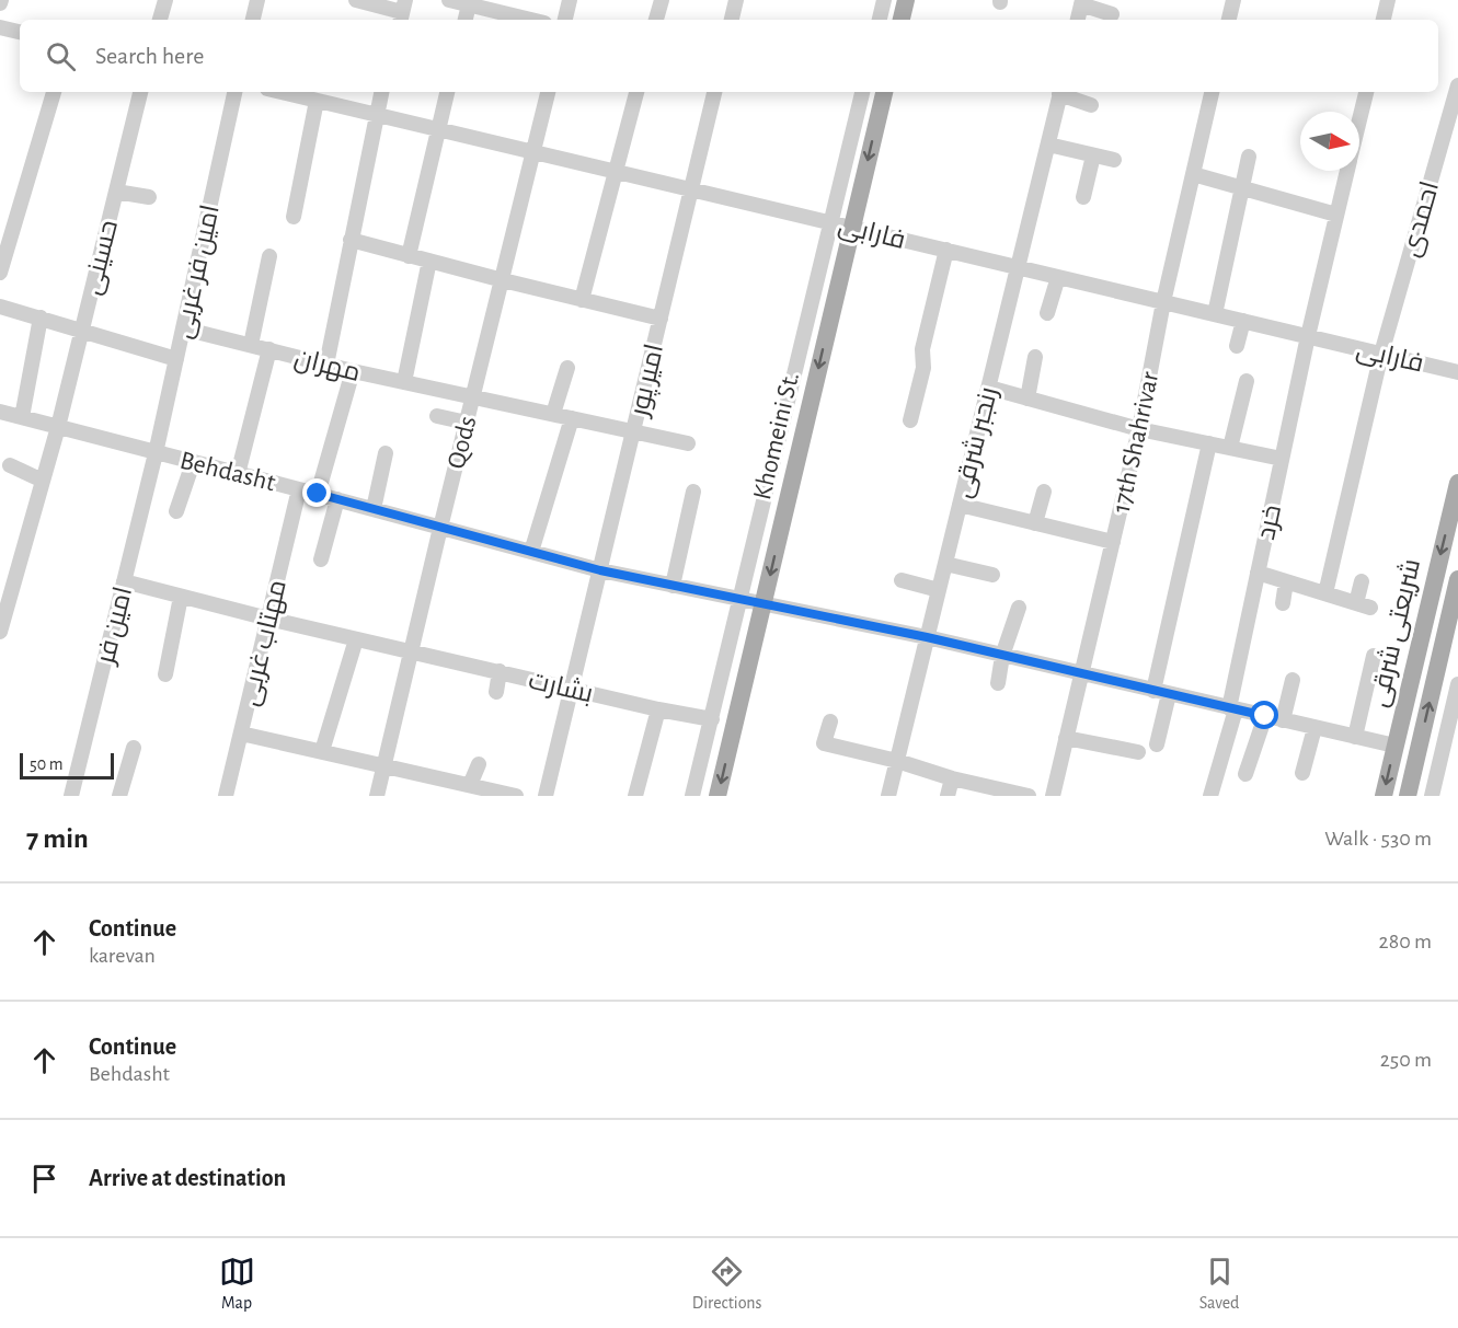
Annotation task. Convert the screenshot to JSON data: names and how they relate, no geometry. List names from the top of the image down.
{
  "streets": {
    "main road": ["Khomeini St.", "شریعتی شرقی"],
    "street": [
      "احمدی",
      "فارابی",
      "حسینی",
      "امین فر غربی",
      "مهران",
      "امیر پور",
      "Qods",
      "رنجبر شرقی",
      "17th Shahrivar",
      "Behdasht",
      "خرد",
      "امین فر",
      "مهتاب غربی",
      "بشارت"
    ]
  },
  "crossings": [
    ["احمدی", "فارابی"],
    ["فارابی", "امیر پور"],
    ["فارابی", "Khomeini St."],
    ["فارابی", "Qods"],
    ["فارابی", "رنجبر شرقی"],
    ["فارابی", "17th Shahrivar"],
    ["فارابی", "خرد"],
    ["حسینی", "Behdasht"],
    ["امین فر غربی", "مهران"],
    ["امین فر غربی", "Behdasht"],
    ["امین فر غربی", "امین فر"],
    ["مهران", "امیر پور"],
    ["مهران", "Qods"],
    ["امیر پور", "Behdasht"],
    ["امیر پور", "بشارت"],
    ["Khomeini St.", "Behdasht"],
    ["Qods", "Behdasht"],
    ["Qods", "بشارت"],
    ["رنجبر شرقی", "Behdasht"],
    ["17th Shahrivar", "Behdasht"],
    ["Behdasht", "خرد"],
    ["Behdasht", "امین فر"],
    ["Behdasht", "شریعتی شرقی"],
    ["Behdasht", "مهتاب غربی"],
    ["امین فر", "بشارت"],
    ["مهتاب غربی", "بشارت"]
  ],
  "one_way": ["Khomeini St."],
  "scale_bar": "50 m",
  "north": "right",
  "page": {
    "search": "Search here",
    "scale": "50 m",
    "heading": ["7 min", "Walk · 530 m"],
    "list": [
      ["Continue", "karevan", "280 m"],
      ["Continue", "Behdasht", "250 m"],
      "Arrive at destination"
    ],
    "nav": ["Map", "Directions", "Saved"]
  }
}
